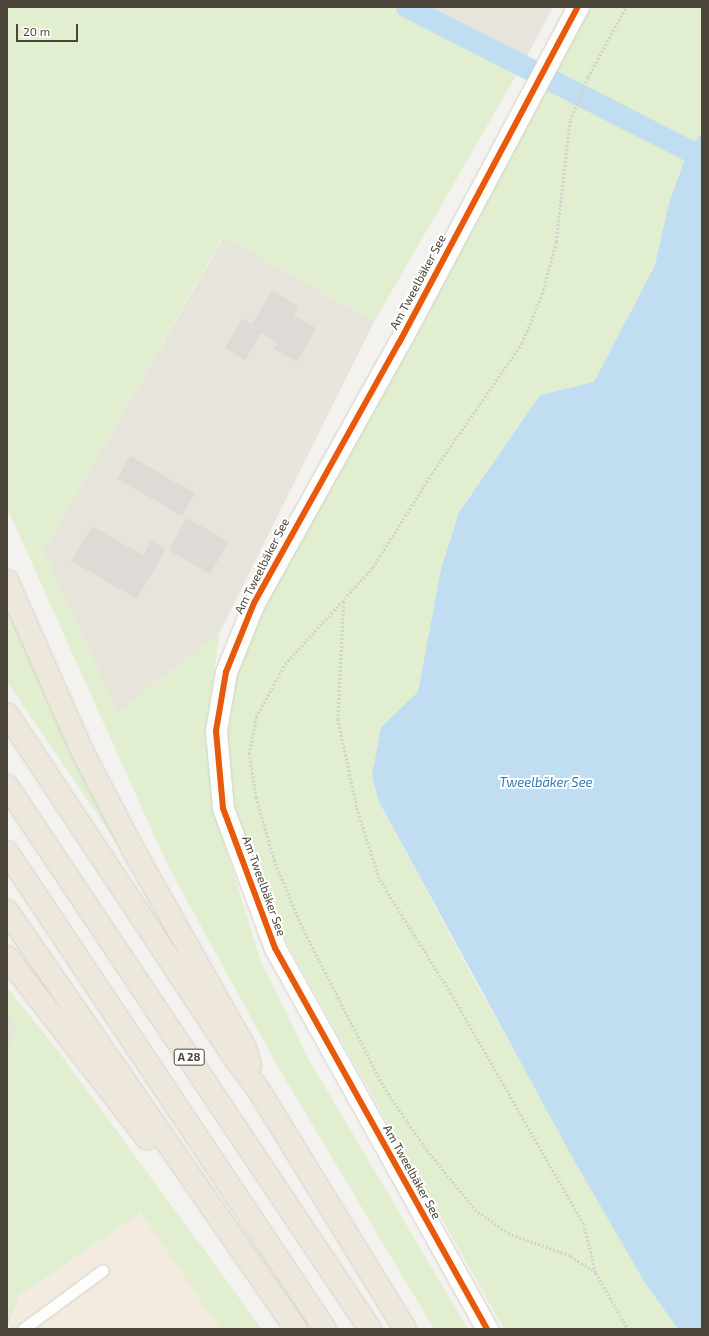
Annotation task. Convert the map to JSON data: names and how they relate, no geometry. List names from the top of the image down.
{
  "streets": {
    "highway": ["A 28"],
    "street": ["Am Tweelbäker See"]
  },
  "water": ["Tweelbäker See"],
  "scale_bar": "20 m"
}
